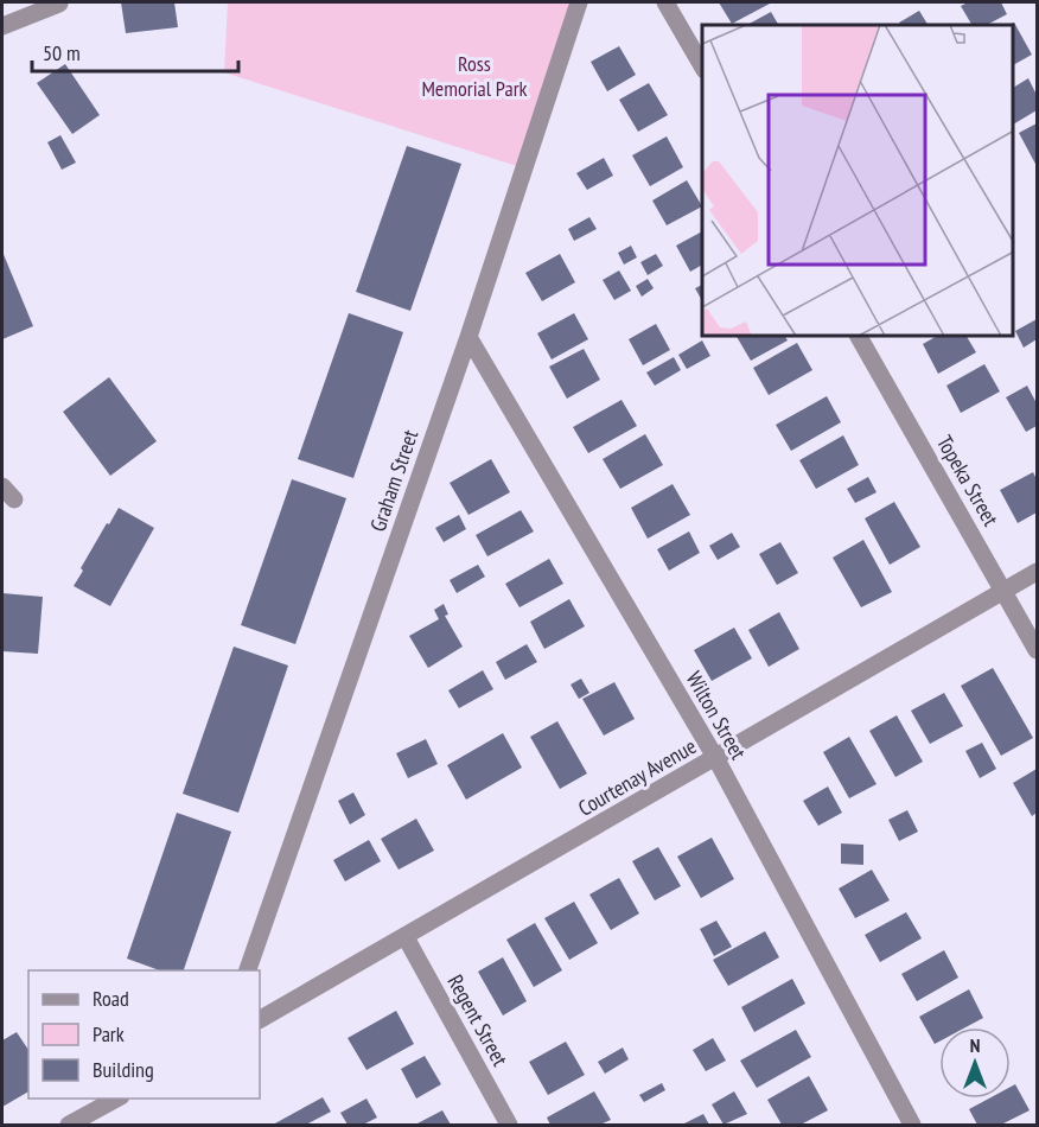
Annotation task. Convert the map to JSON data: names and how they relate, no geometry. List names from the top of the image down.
{
  "streets": {
    "street": [
      "Graham Street",
      "Topeka Street",
      "Wilton Street",
      "Courtenay Avenue",
      "Regent Street"
    ]
  },
  "crossings": [
    ["Graham Street", "Wilton Street"],
    ["Topeka Street", "Courtenay Avenue"],
    ["Wilton Street", "Courtenay Avenue"],
    ["Courtenay Avenue", "Regent Street"]
  ],
  "parks": ["Ross Memorial Park"],
  "legend": ["Road", "Park", "Building"],
  "scale_bar": "50 m",
  "north": "top"
}
